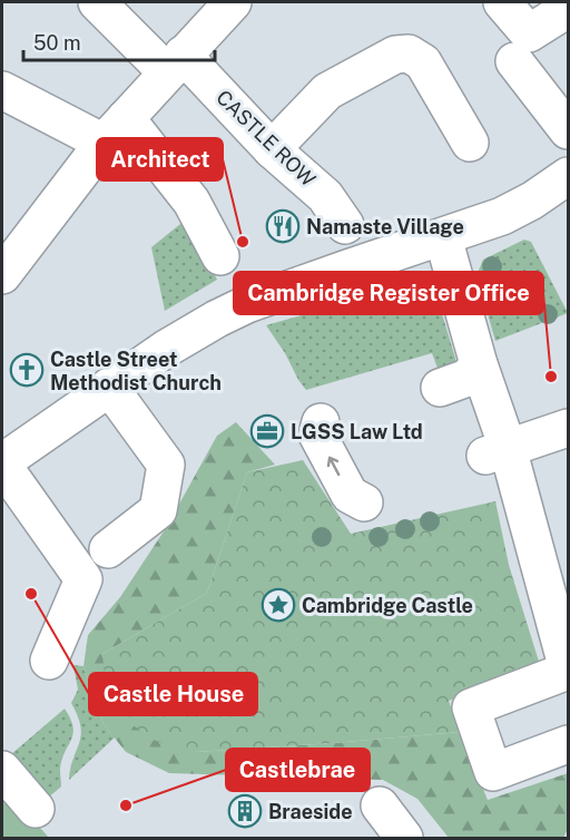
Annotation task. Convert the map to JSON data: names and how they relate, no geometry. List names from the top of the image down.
{
  "streets": {
    "street": ["CASTLE ROW"]
  },
  "places": {
    "restaurant": ["Namaste Village"],
    "other": [
      "Architect",
      "Cambridge Register Office",
      "Castle House",
      "Castlebrae"
    ],
    "church": ["Castle Street Methodist Church"],
    "office": ["LGSS Law Ltd"],
    "place": ["Cambridge Castle"],
    "building": ["Braeside"]
  },
  "scale_bar": "50 m"
}
